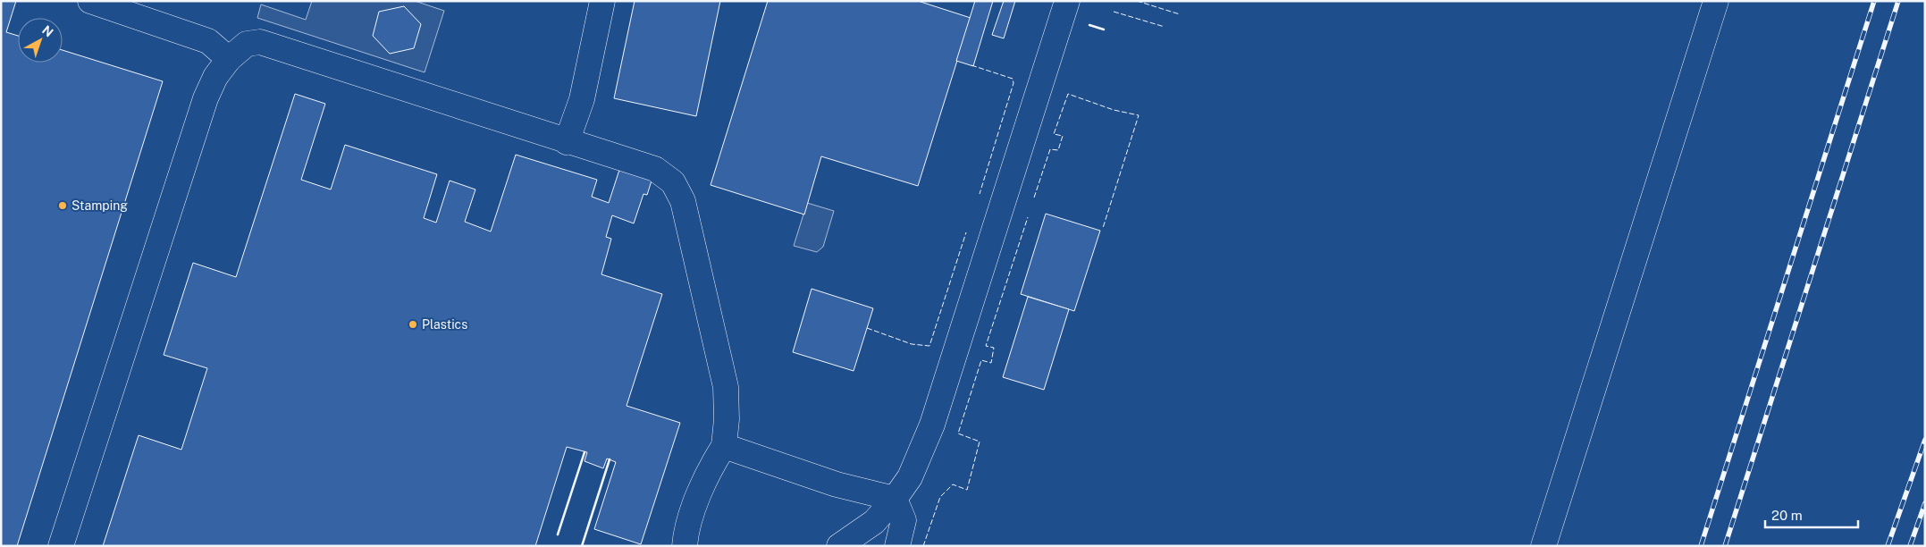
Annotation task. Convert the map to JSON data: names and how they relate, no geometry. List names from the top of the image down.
{
  "places": ["Stamping", "Plastics"],
  "scale_bar": "20 m",
  "north": "top right"
}
